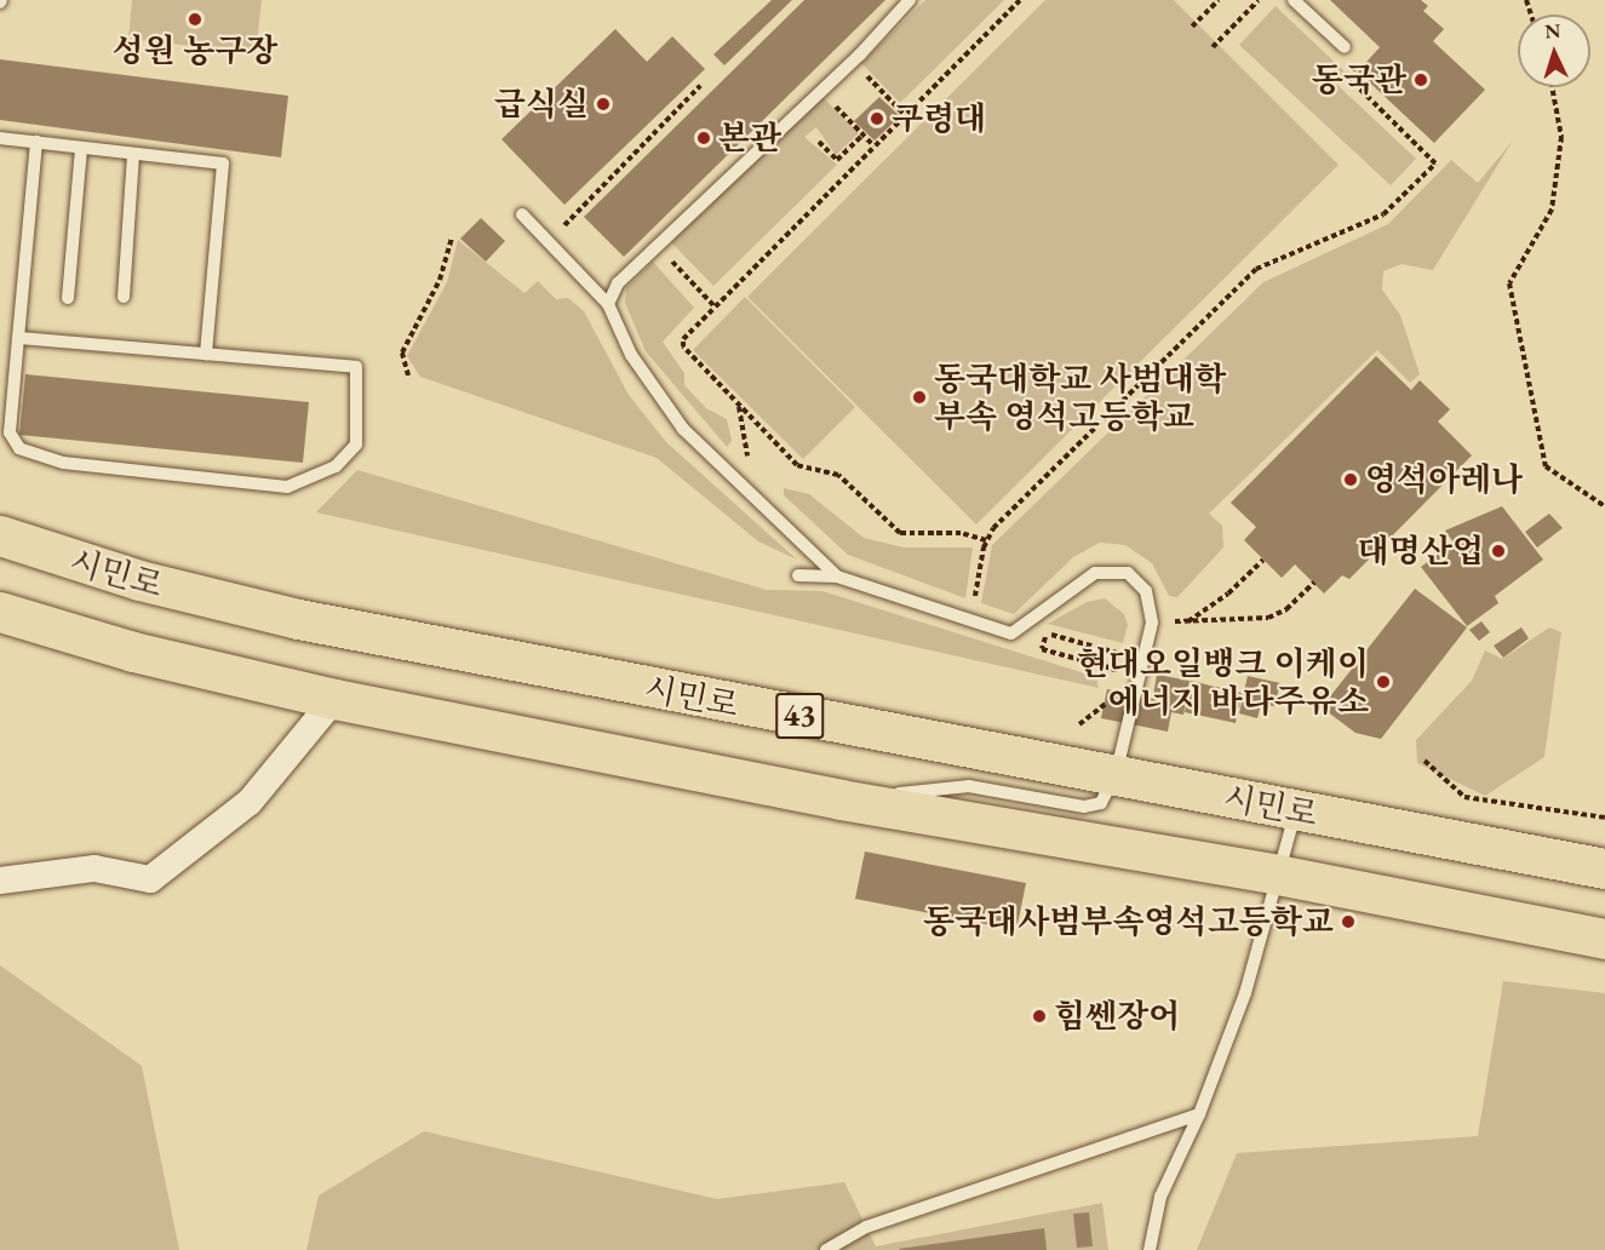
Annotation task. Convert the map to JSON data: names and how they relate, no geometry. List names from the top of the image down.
{
  "streets": {
    "main road": ["시민로", "43"]
  },
  "places": [
    "성원 농구장",
    "동국관",
    "급식실",
    "구령대",
    "본관",
    "동국대학교 사범대학 부속 영석고등학교",
    "영석아레나",
    "대명산업",
    "현대오일뱅크 이케이 에너지 바다주유소",
    "동국대사범부속영석고등학교",
    "힘쎈장어"
  ],
  "north": "top"
}
